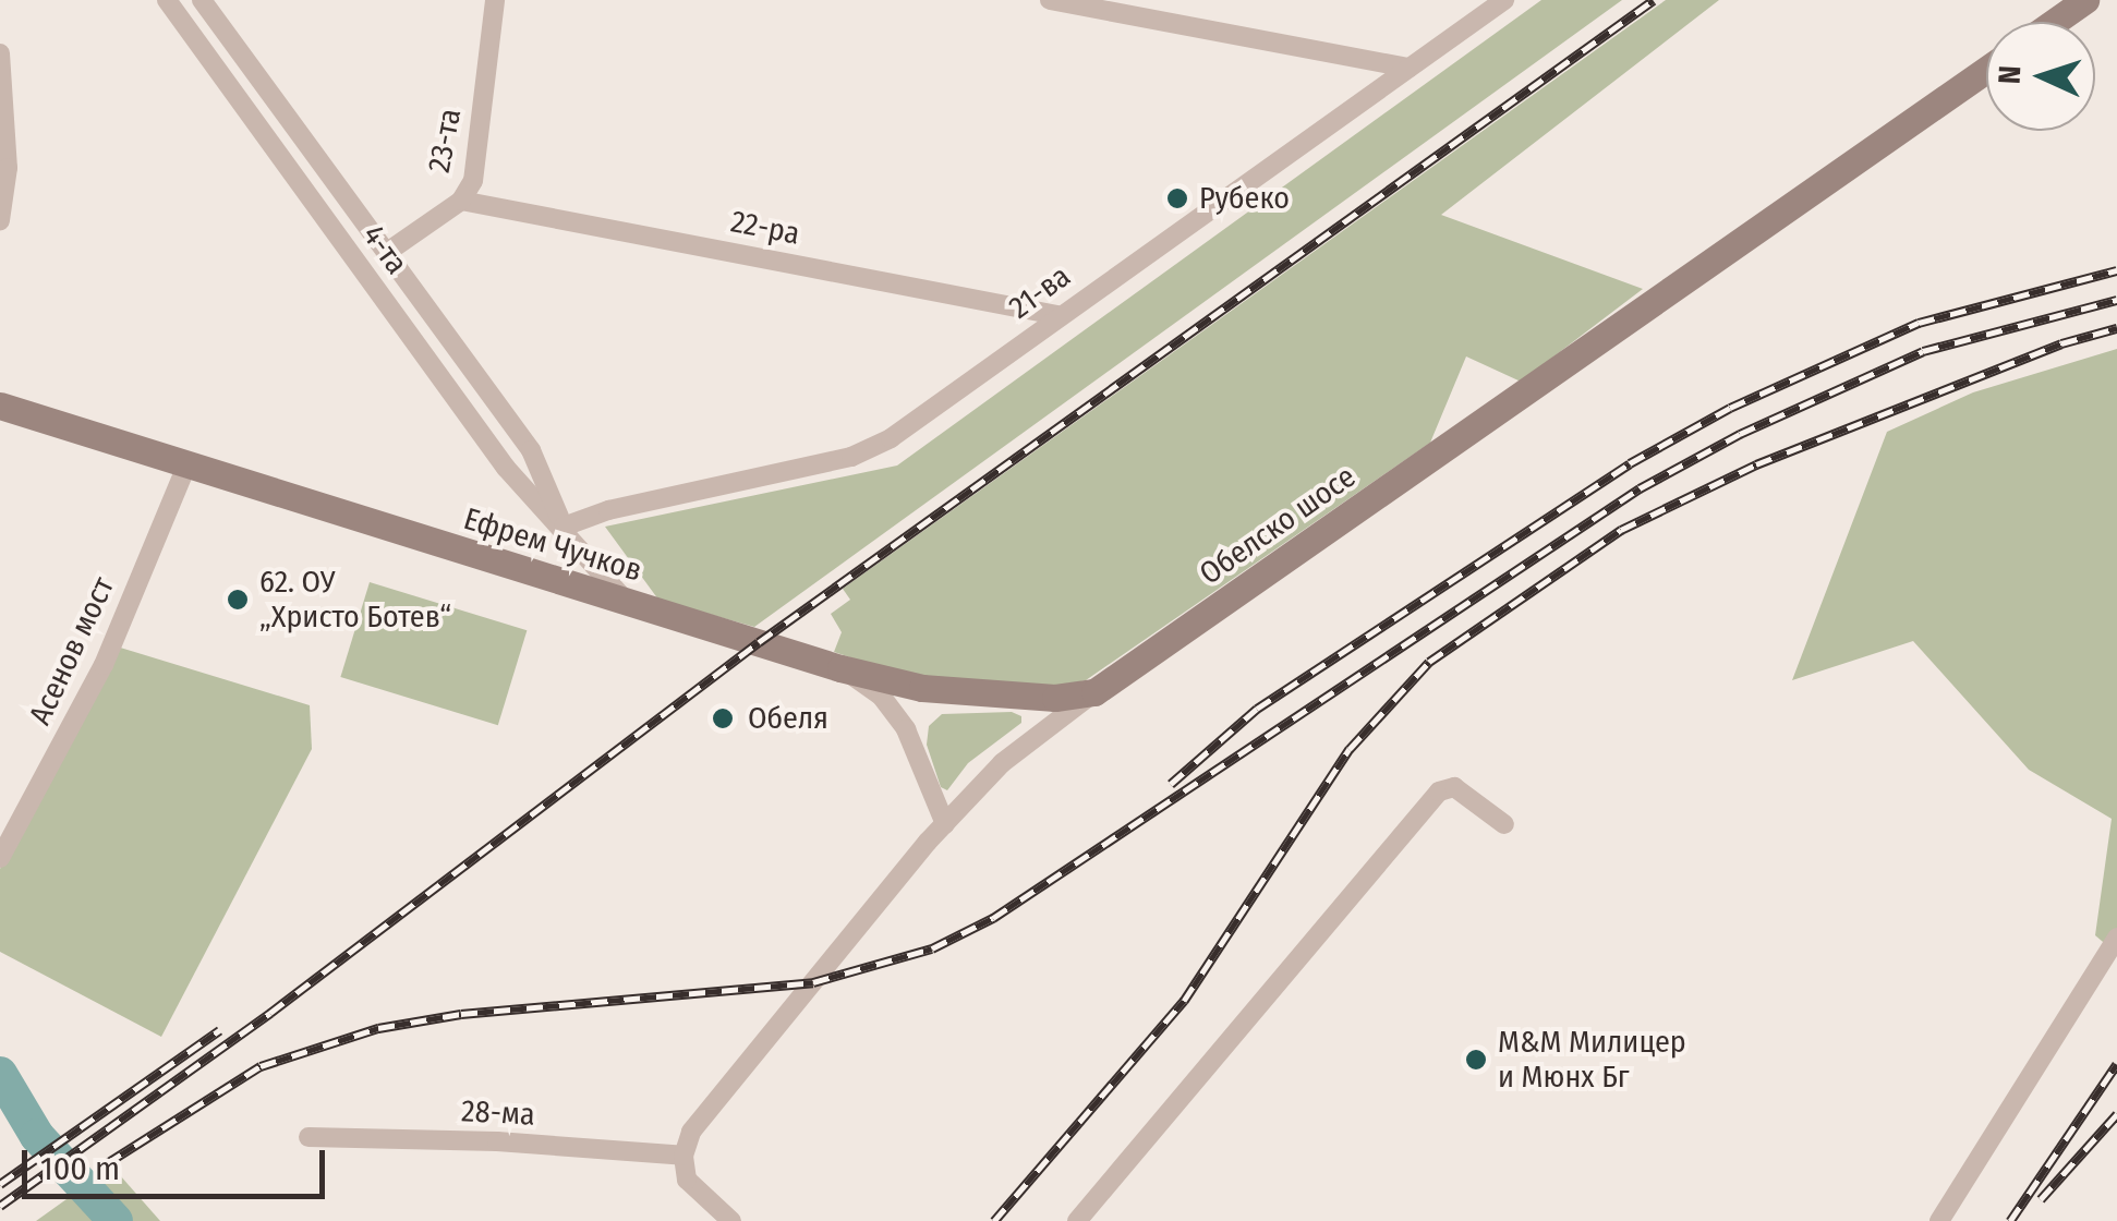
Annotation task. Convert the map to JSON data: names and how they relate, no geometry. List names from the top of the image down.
{
  "streets": {
    "street": [
      "23-та",
      "22-ра",
      "4-та",
      "21-ва",
      "Обелско шосе",
      "Ефрем Чучков",
      "Асенов мост",
      "28-ма"
    ]
  },
  "crossings": [
    ["23-та", "22-ра"],
    ["23-та", "4-та"],
    ["22-ра", "21-ва"],
    ["4-та", "21-ва"],
    ["4-та", "Ефрем Чучков"],
    ["Обелско шосе", "Ефрем Чучков"],
    ["Обелско шосе", "28-ма"],
    ["Ефрем Чучков", "Асенов мост"]
  ],
  "places": [
    "Рубеко",
    "62. ОУ „Христо Ботев“",
    "Обеля",
    "М&M Mилицер и Мюнх Бг"
  ],
  "scale_bar": "100 m",
  "north": "left"
}
